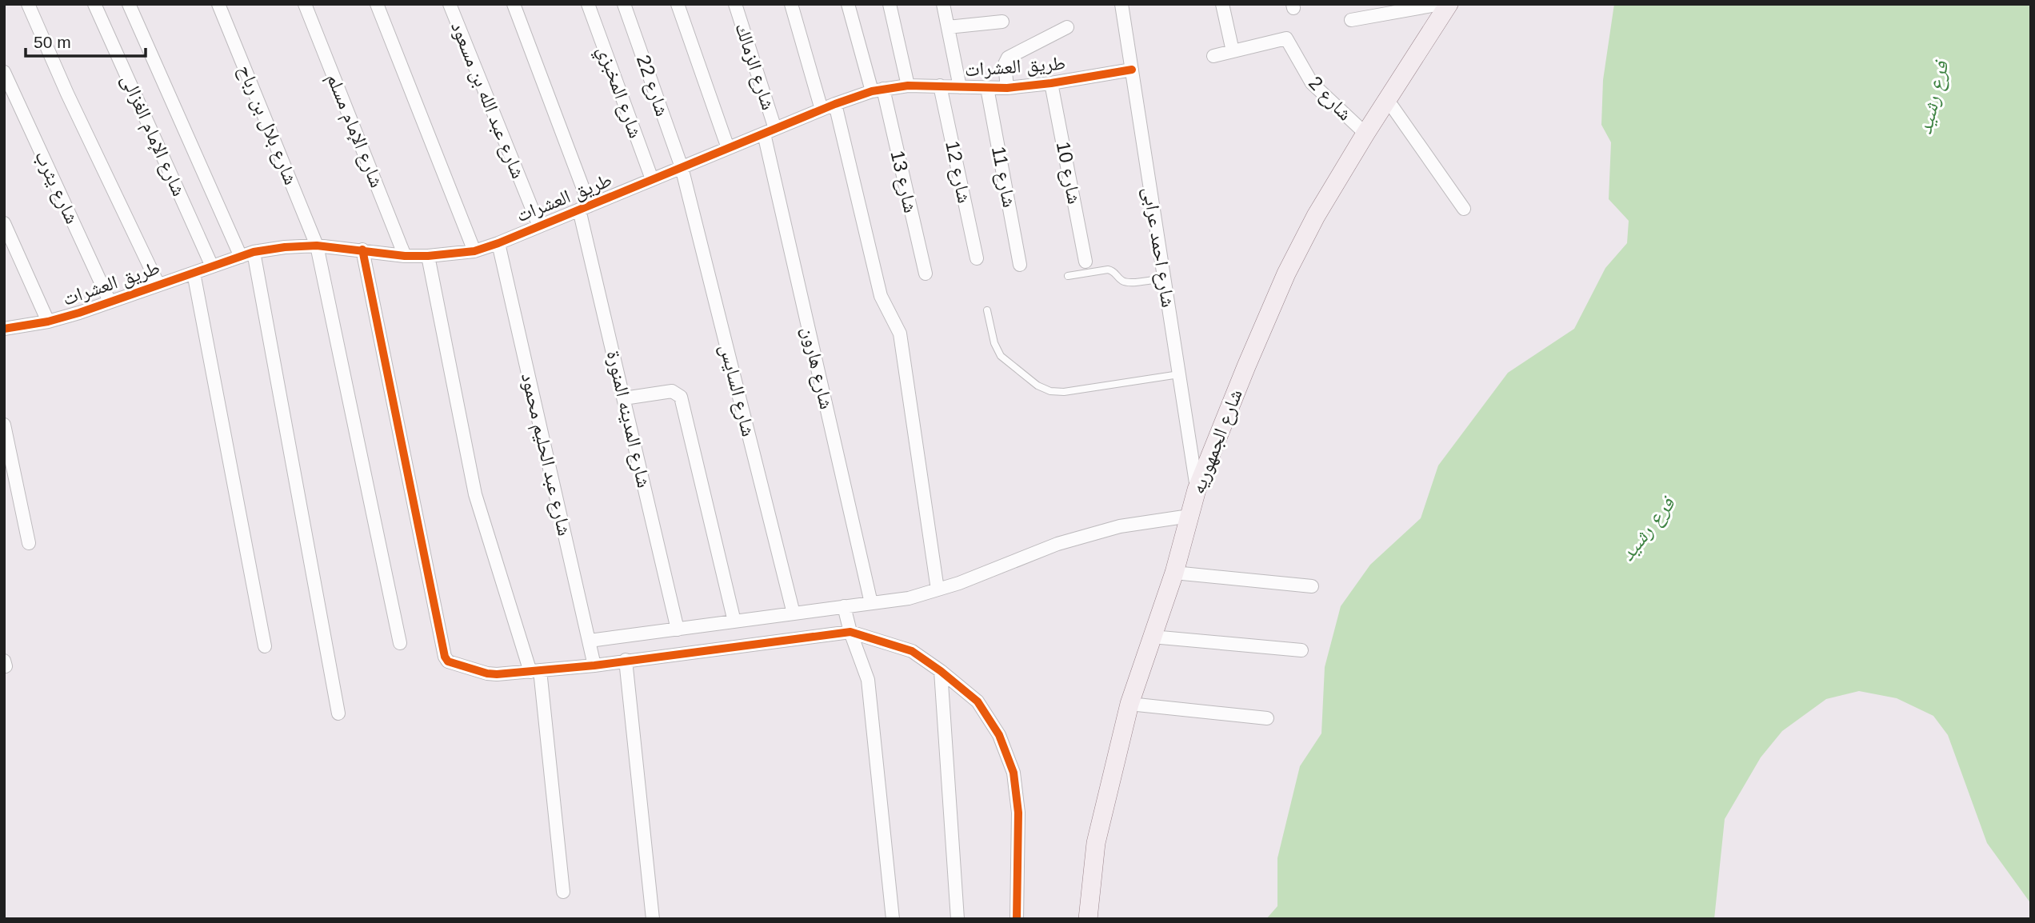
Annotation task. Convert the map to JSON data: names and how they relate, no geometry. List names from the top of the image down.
{
  "streets": {
    "street": [
      "شارع الزمالك",
      "طريق العشرات",
      "شارع 22",
      "شارع المخبزي",
      "شارع 2",
      "شارع عبد الله بن مسعود",
      "شارع بلال بن رباح",
      "شارع الإمام مسلم",
      "شارع الإمام الغزالى",
      "شارع 12",
      "شارع 10",
      "شارع 11",
      "شارع 13",
      "شارع يثرب",
      "شارع احمد عرابى",
      "شارع هارون",
      "شارع السايس",
      "شارع المدينه المنورة",
      "شارع الجمهوريه",
      "شارع عبد الحليم محمود"
    ]
  },
  "crossings": [
    ["شارع الزمالك", "طريق العشرات"],
    ["شارع الزمالك", "شارع هارون"],
    ["طريق العشرات", "شارع 22"],
    ["طريق العشرات", "شارع المخبزي"],
    ["طريق العشرات", "شارع عبد الله بن مسعود"],
    ["طريق العشرات", "شارع بلال بن رباح"],
    ["طريق العشرات", "شارع الإمام مسلم"],
    ["طريق العشرات", "شارع الإمام الغزالى"],
    ["طريق العشرات", "شارع 12"],
    ["طريق العشرات", "شارع 10"],
    ["طريق العشرات", "شارع 11"],
    ["طريق العشرات", "شارع 13"],
    ["طريق العشرات", "شارع يثرب"],
    ["طريق العشرات", "شارع احمد عرابى"],
    ["طريق العشرات", "شارع هارون"],
    ["طريق العشرات", "شارع السايس"],
    ["طريق العشرات", "شارع المدينه المنورة"],
    ["طريق العشرات", "شارع عبد الحليم محمود"],
    ["شارع 22", "شارع السايس"],
    ["شارع 2", "شارع الجمهوريه"],
    ["شارع احمد عرابى", "شارع الجمهوريه"]
  ],
  "water": ["فرع رشيد"],
  "scale_bar": "50 m"
}
